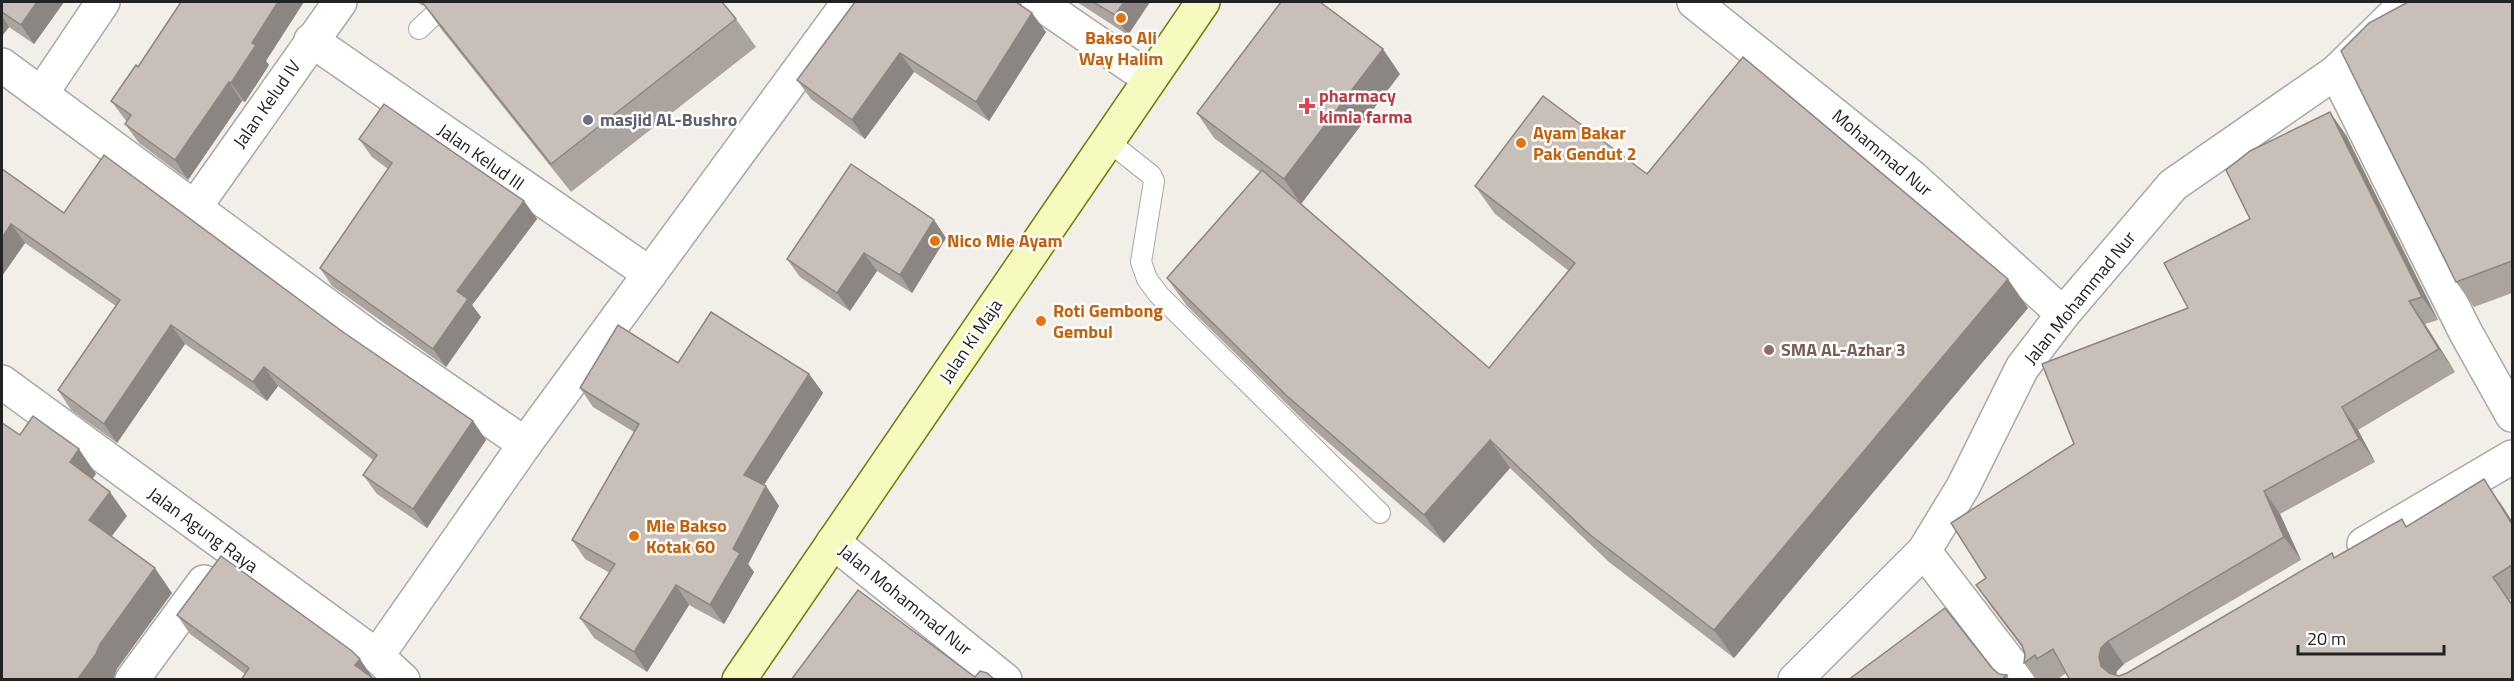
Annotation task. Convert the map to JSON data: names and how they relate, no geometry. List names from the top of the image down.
{
  "streets": {
    "main road": ["Jalan Ki Maja"],
    "street": [
      "Jalan Kelud IV",
      "Mohammad Nur",
      "Jalan Kelud III",
      "Jalan Mohammad Nur",
      "Jalan Agung Raya"
    ]
  },
  "crossings": [
    ["Jalan Kelud IV", "Jalan Kelud III"],
    ["Mohammad Nur", "Jalan Mohammad Nur"],
    ["Jalan Mohammad Nur", "Jalan Ki Maja"]
  ],
  "places": {
    "other": [
      "Bakso Ali Way Halim",
      "masjid AL-Bushro",
      "Ayam Bakar Pak Gendut 2",
      "Nico Mie Ayam",
      "Roti Gembong Gembul",
      "SMA AL-Azhar 3",
      "Mie Bakso Kotak 60"
    ],
    "health": ["pharmacy kimia farma"]
  },
  "scale_bar": "20 m"
}
